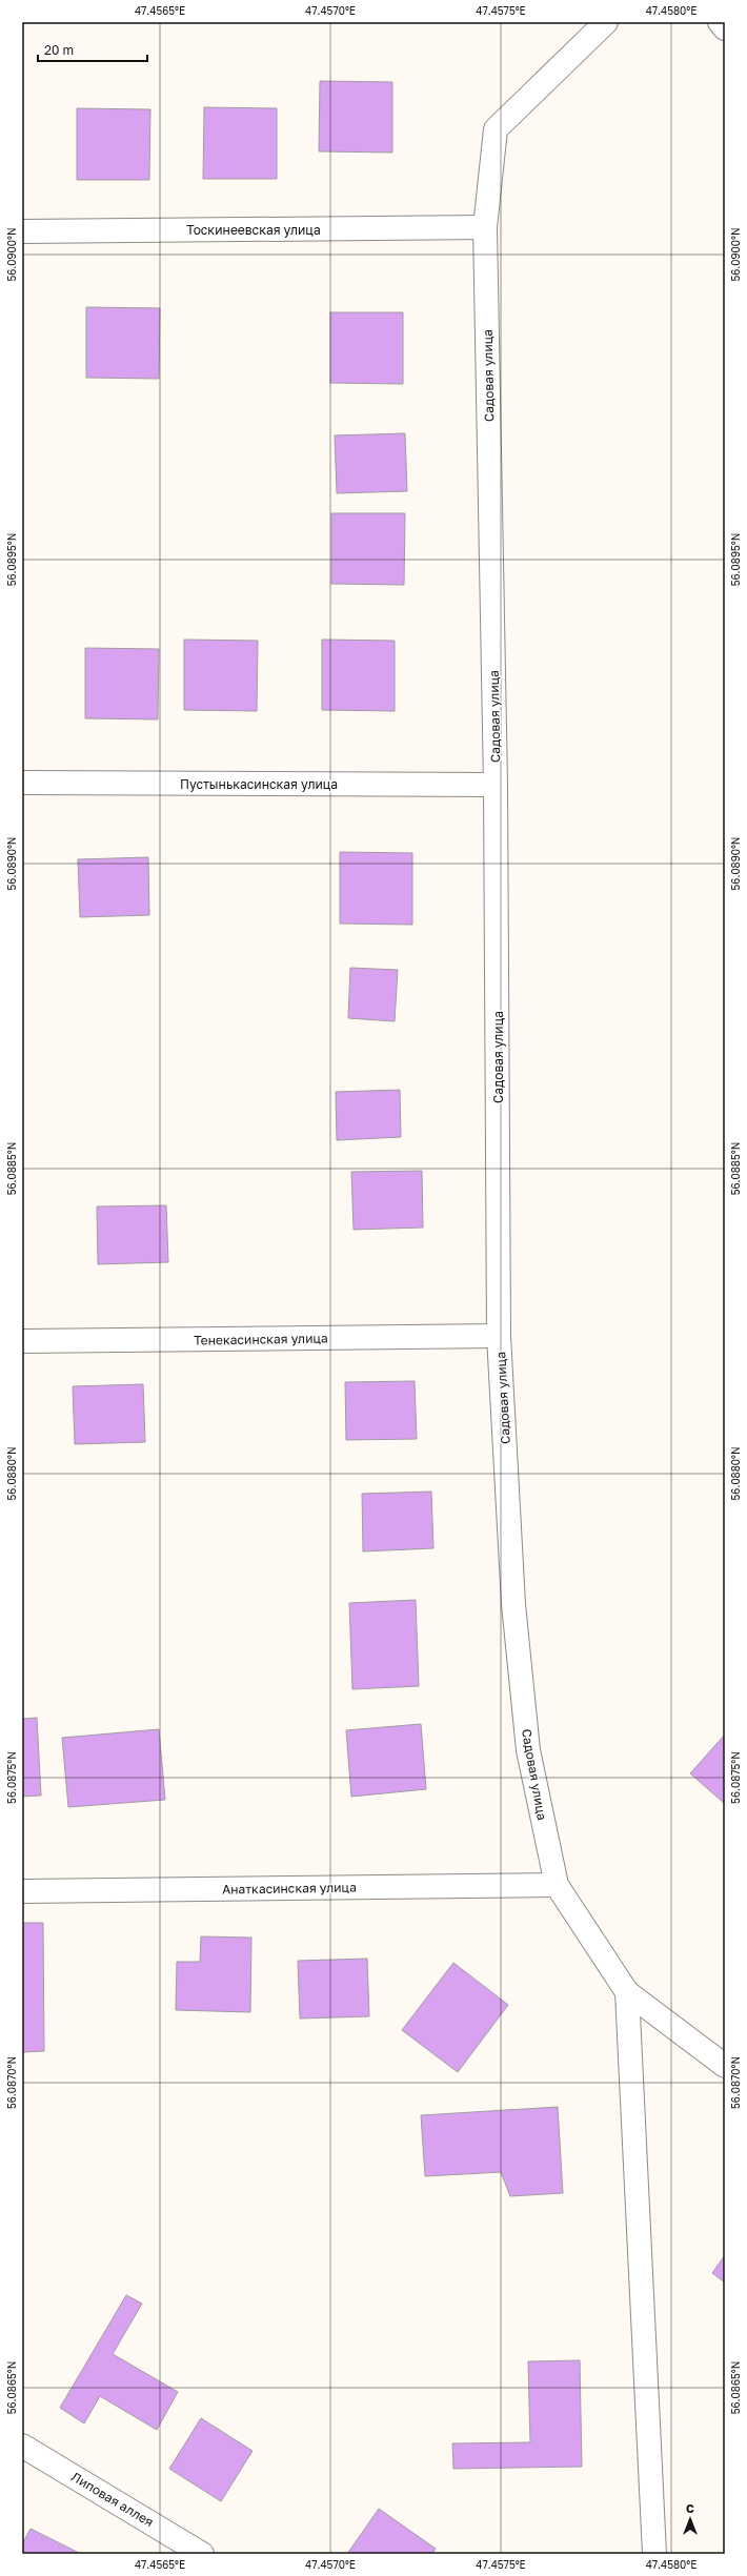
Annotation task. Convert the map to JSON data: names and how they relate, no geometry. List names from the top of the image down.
{
  "streets": {
    "street": [
      "Тоскинеевская улица",
      "Садовая улица",
      "Пустынькасинская улица",
      "Тенекасинская улица",
      "Анаткасинская улица",
      "Липовая аллея"
    ]
  },
  "crossings": [
    ["Тоскинеевская улица", "Садовая улица"],
    ["Садовая улица", "Пустынькасинская улица"],
    ["Садовая улица", "Тенекасинская улица"],
    ["Садовая улица", "Анаткасинская улица"]
  ],
  "scale_bar": "20 m",
  "north": "top",
  "coordinates": [
    "47.4565°E",
    "47.4570°E",
    "47.4575°E",
    "47.4580°E",
    "56.0900°N",
    "56.0895°N",
    "56.0890°N",
    "56.0885°N",
    "56.0880°N",
    "56.0875°N",
    "56.0870°N",
    "56.0865°N"
  ]
}
